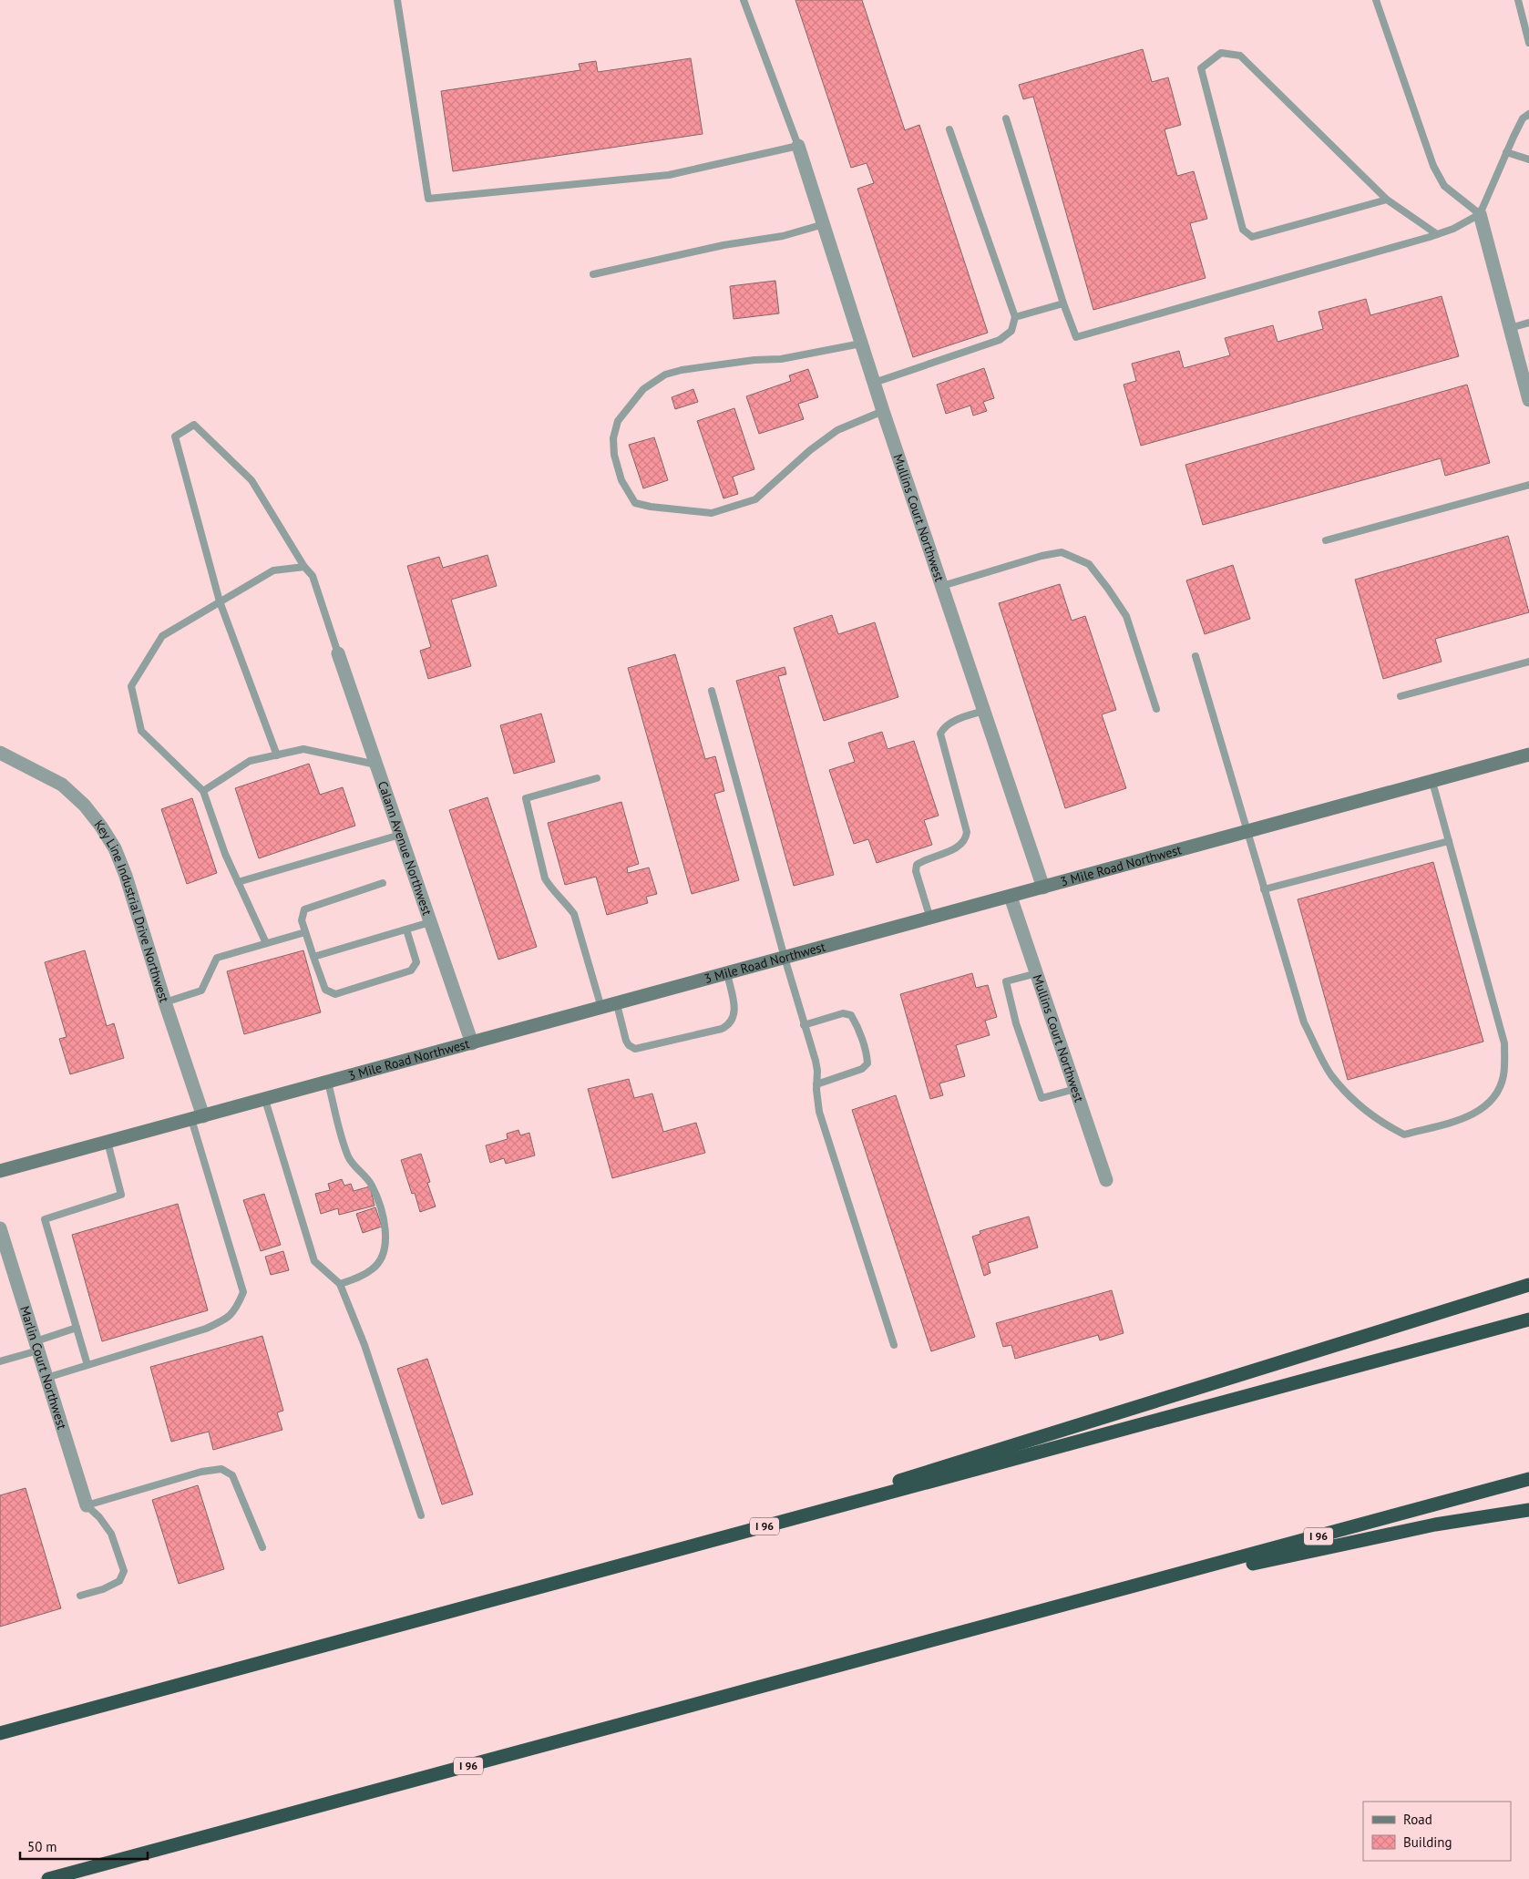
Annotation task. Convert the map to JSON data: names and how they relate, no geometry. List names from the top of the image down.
{
  "streets": {
    "highway": ["I 96"],
    "main road": ["3 Mile Road Northwest"],
    "street": [
      "Mullins Court Northwest",
      "Calann Avenue Northwest",
      "Key Line Industrial Drive Northwest",
      "Marlin Court Northwest"
    ]
  },
  "crossings": [
    ["Mullins Court Northwest", "3 Mile Road Northwest"],
    ["Calann Avenue Northwest", "3 Mile Road Northwest"],
    ["3 Mile Road Northwest", "Key Line Industrial Drive Northwest"]
  ],
  "legend": ["Road", "Building"],
  "scale_bar": "50 m"
}
